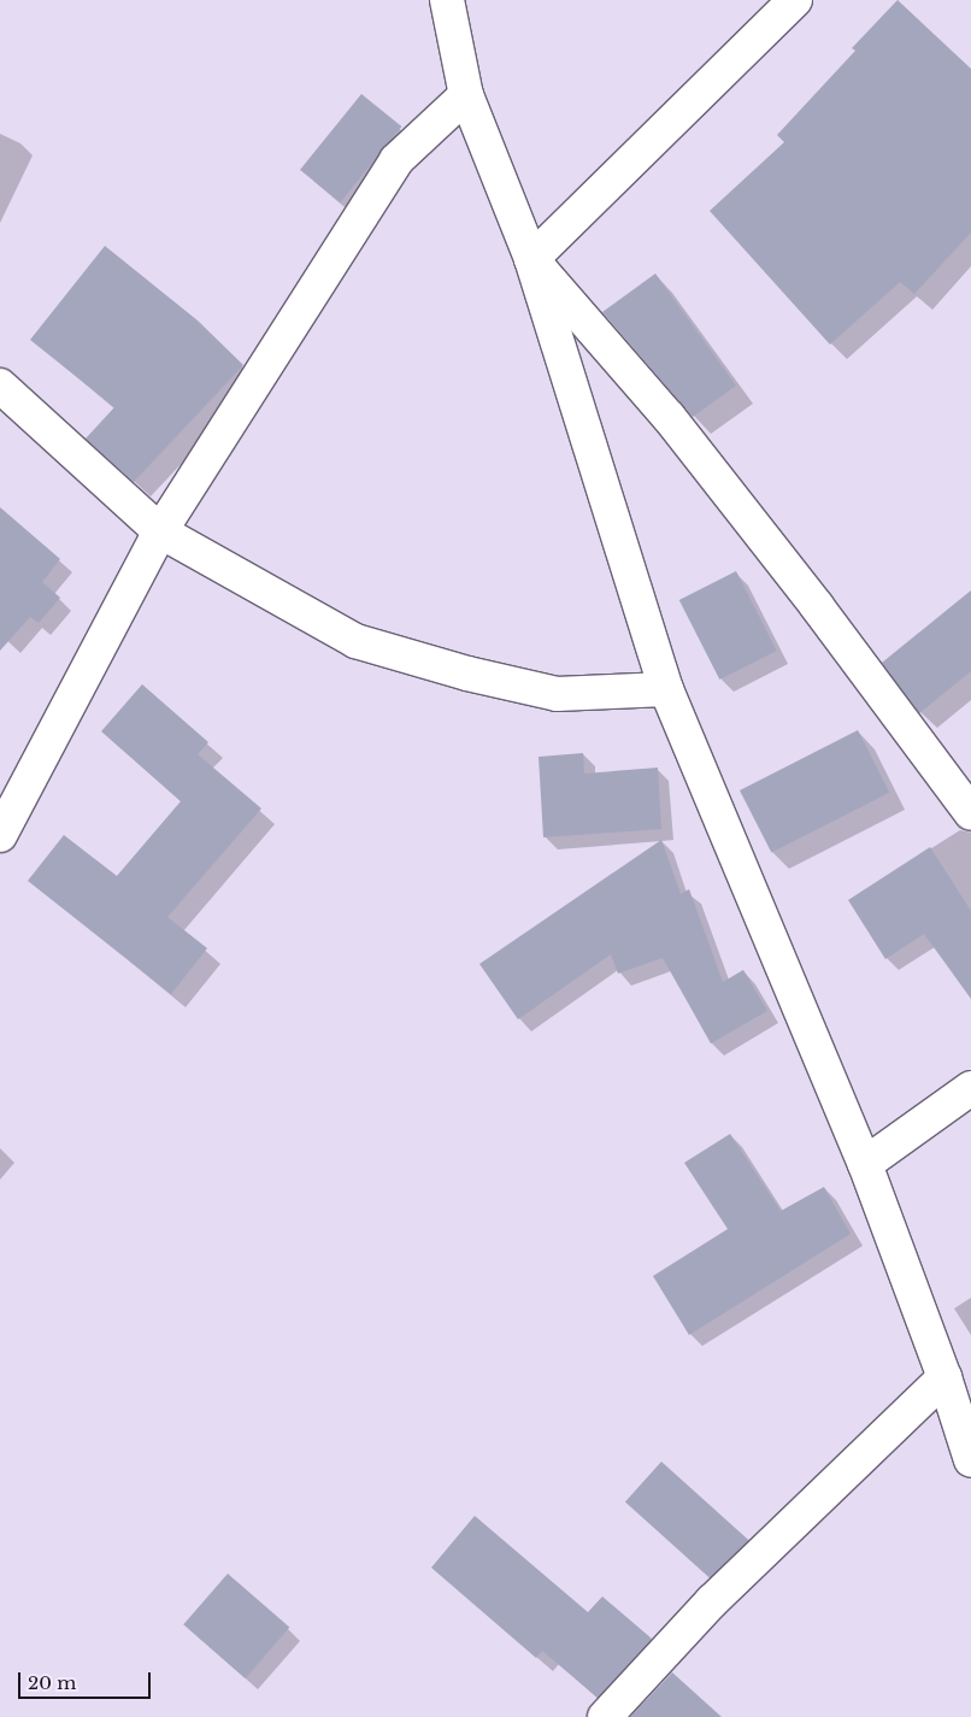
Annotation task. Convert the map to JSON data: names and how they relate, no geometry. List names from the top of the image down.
{
  "scale_bar": "20 m"
}
